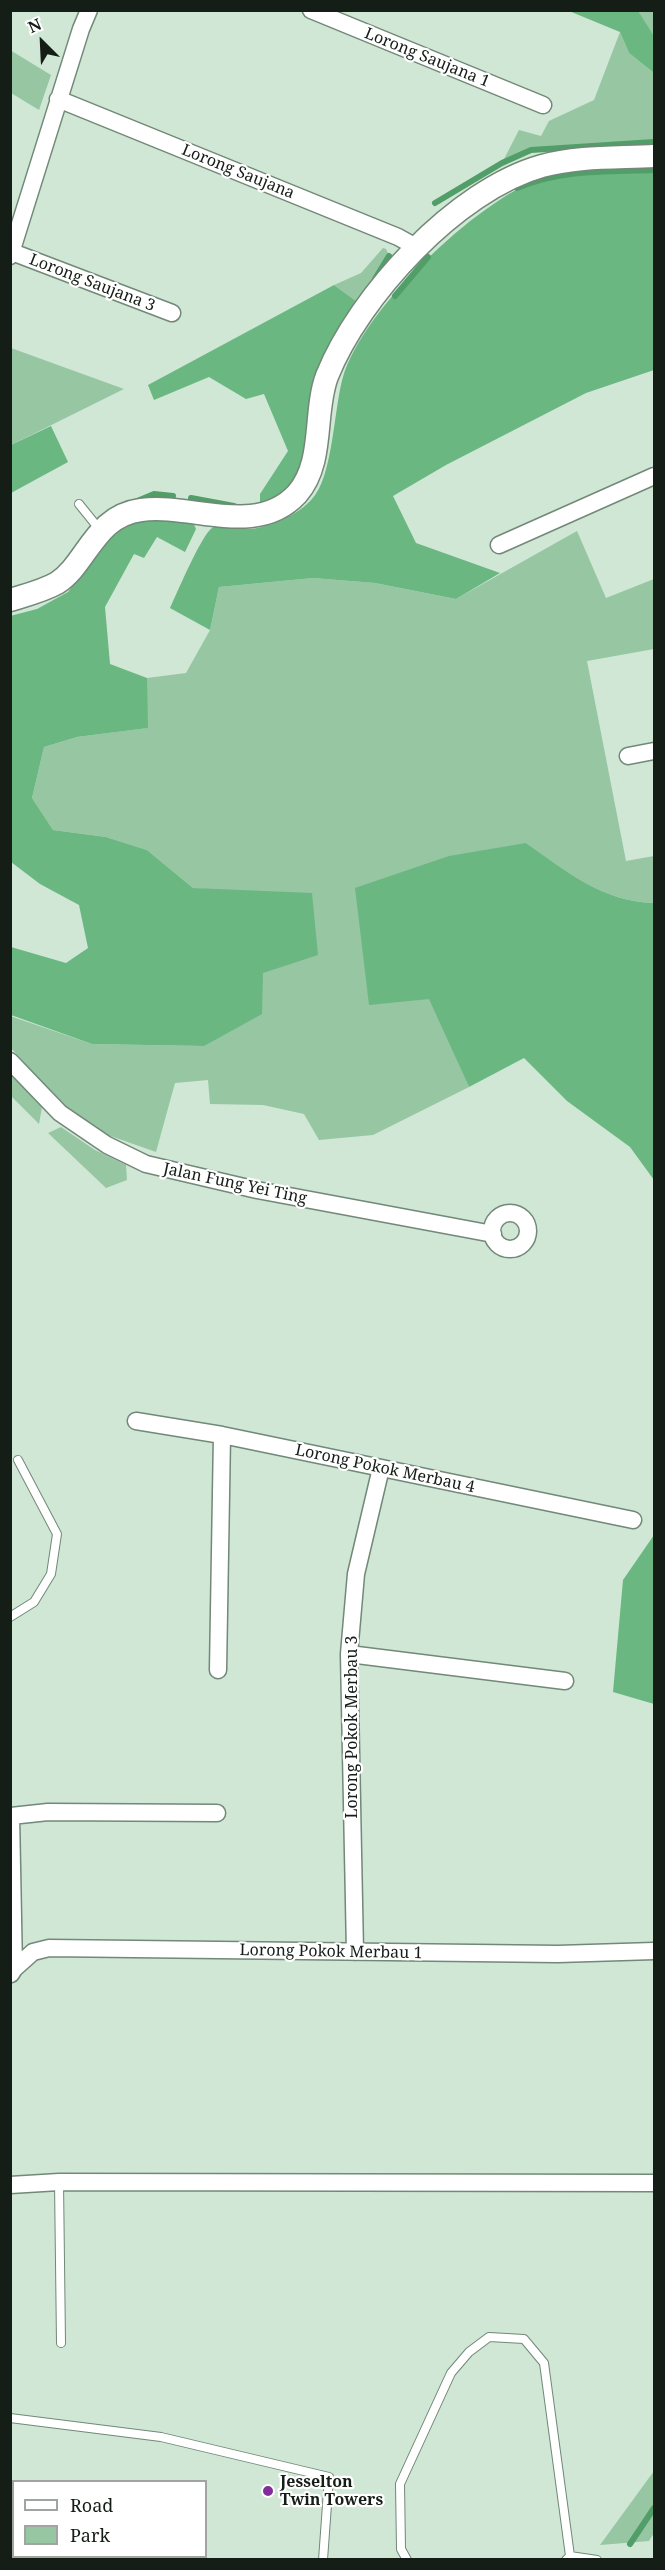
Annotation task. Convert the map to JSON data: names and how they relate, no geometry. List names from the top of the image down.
{
  "streets": {
    "street": [
      "Lorong Saujana 1",
      "Lorong Saujana",
      "Lorong Saujana 3",
      "Jalan Fung Yei Ting",
      "Lorong Pokok Merbau 4",
      "Lorong Pokok Merbau 3",
      "Lorong Pokok Merbau 1"
    ]
  },
  "crossings": [
    ["Lorong Pokok Merbau 4", "Lorong Pokok Merbau 3"],
    ["Lorong Pokok Merbau 3", "Lorong Pokok Merbau 1"]
  ],
  "places": ["Jesselton Twin Towers"],
  "legend": ["Road", "Park"],
  "north": "top left"
}
